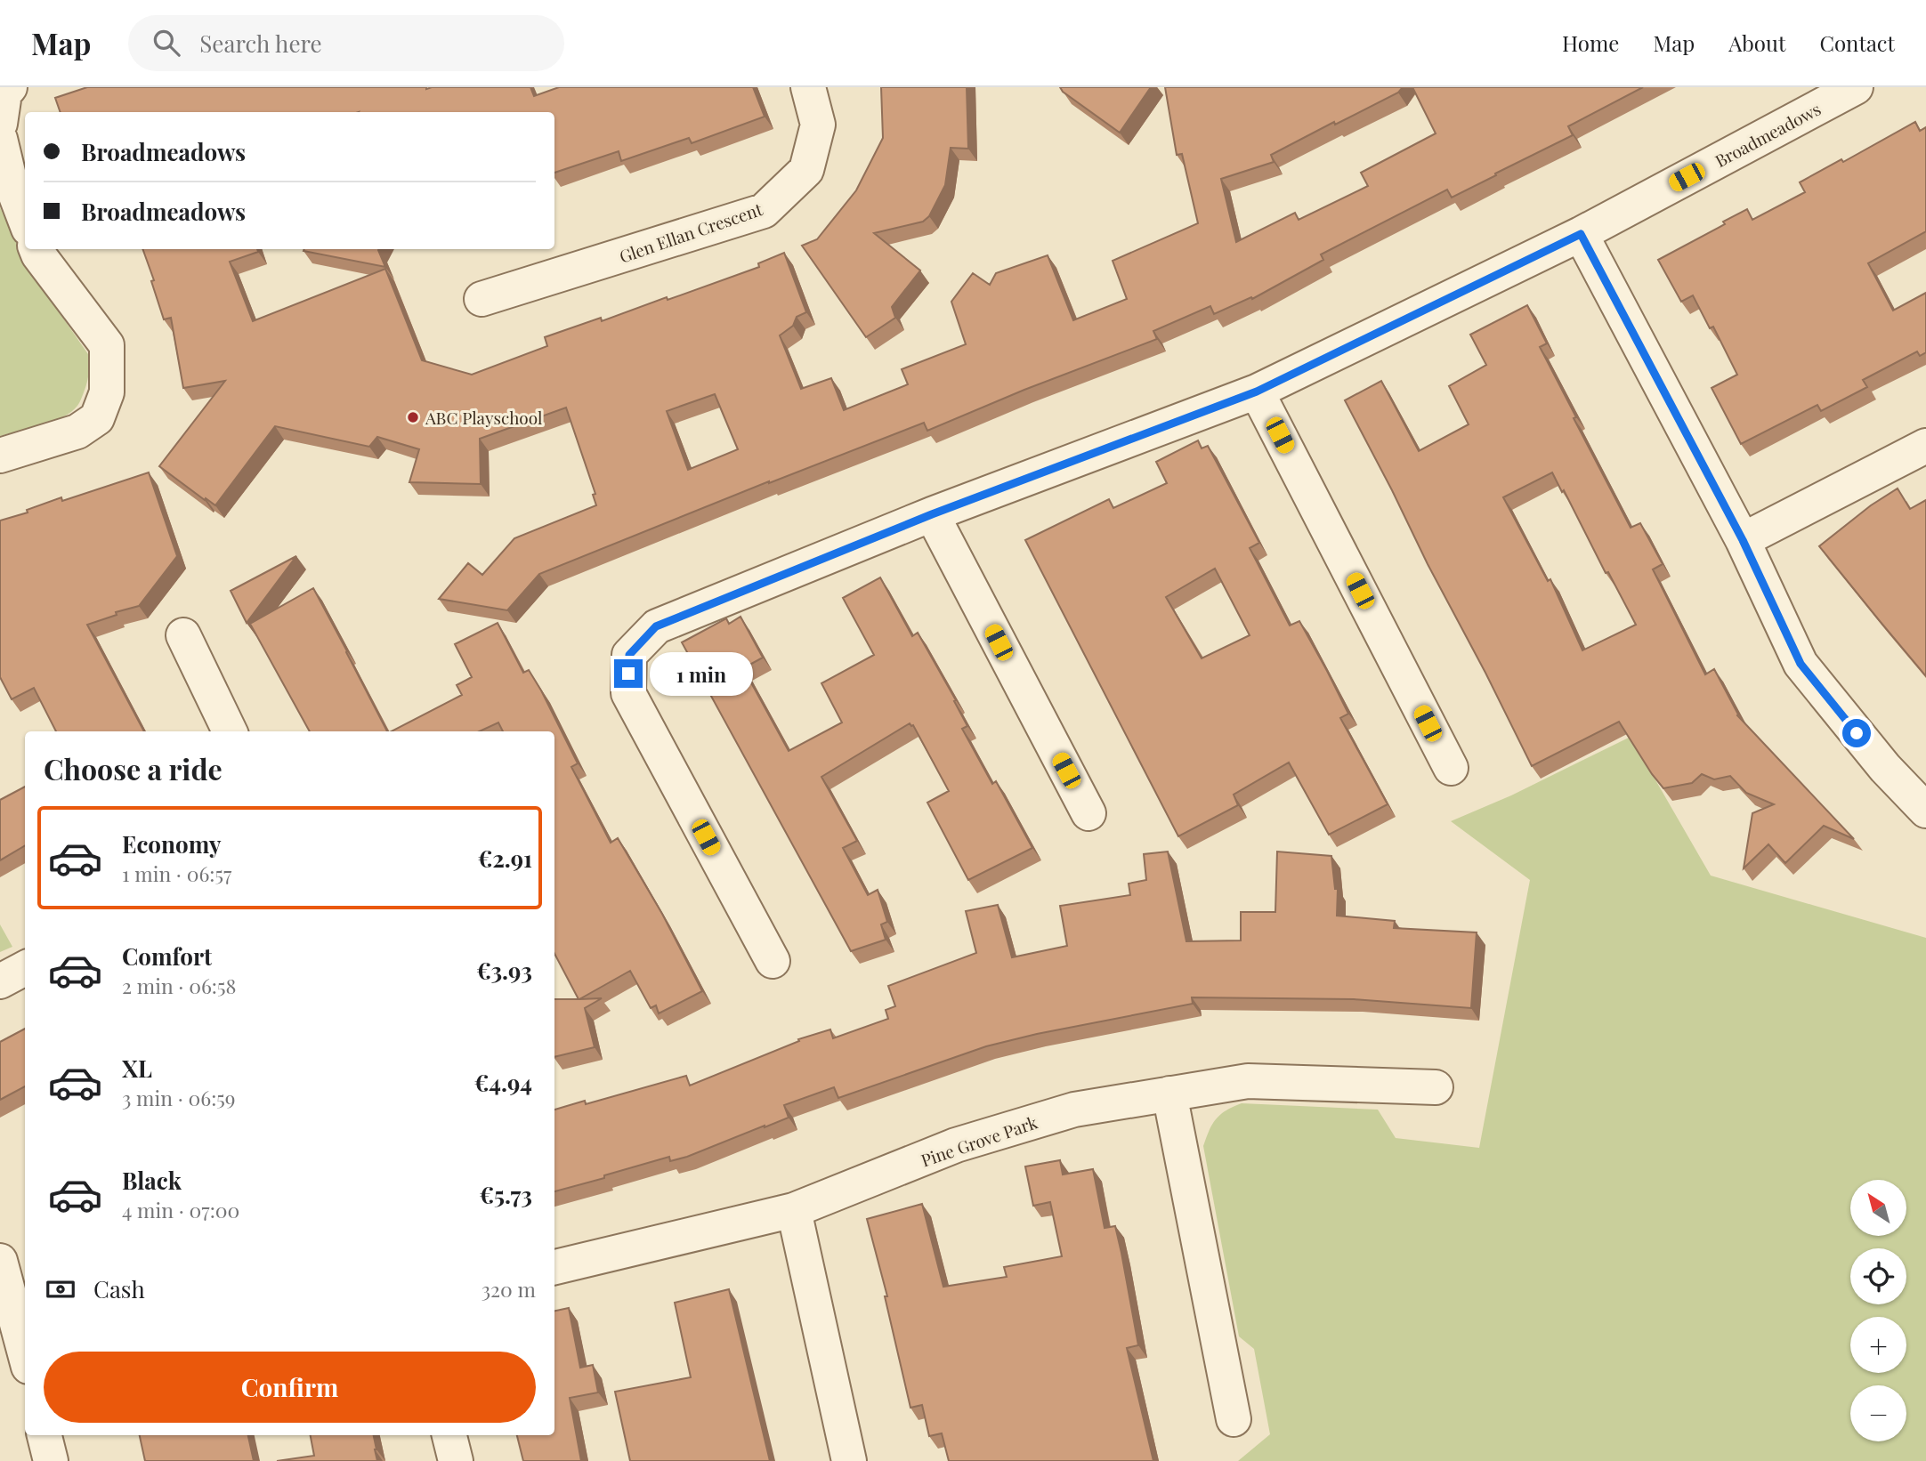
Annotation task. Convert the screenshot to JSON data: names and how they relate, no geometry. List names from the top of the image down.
{
  "streets": {
    "street": ["Broadmeadows", "Glen Ellan Crescent", "Pine Grove Park"]
  },
  "places": ["ABC Playschool"],
  "north": "top left",
  "page": {
    "header": "Map",
    "search": "Search here",
    "nav": [
      "Home",
      "Map",
      "About",
      "Contact"
    ],
    "banner": ["Broadmeadows", "Broadmeadows"],
    "bubble": "1 min",
    "heading": "Choose a ride",
    "list": [
      {
        "name": "Economy",
        "note": "1 min · 06:57",
        "value": "€2.91"
      },
      {
        "name": "Comfort",
        "note": "2 min · 06:58",
        "value": "€3.93"
      },
      {
        "name": "XL",
        "note": "3 min · 06:59",
        "value": "€4.94"
      },
      {
        "name": "Black",
        "note": "4 min · 07:00",
        "value": "€5.73"
      }
    ],
    "map_buttons": ["+", "−"],
    "pay": ["Cash", "320 m"],
    "buttons": "Confirm"
  }
}
